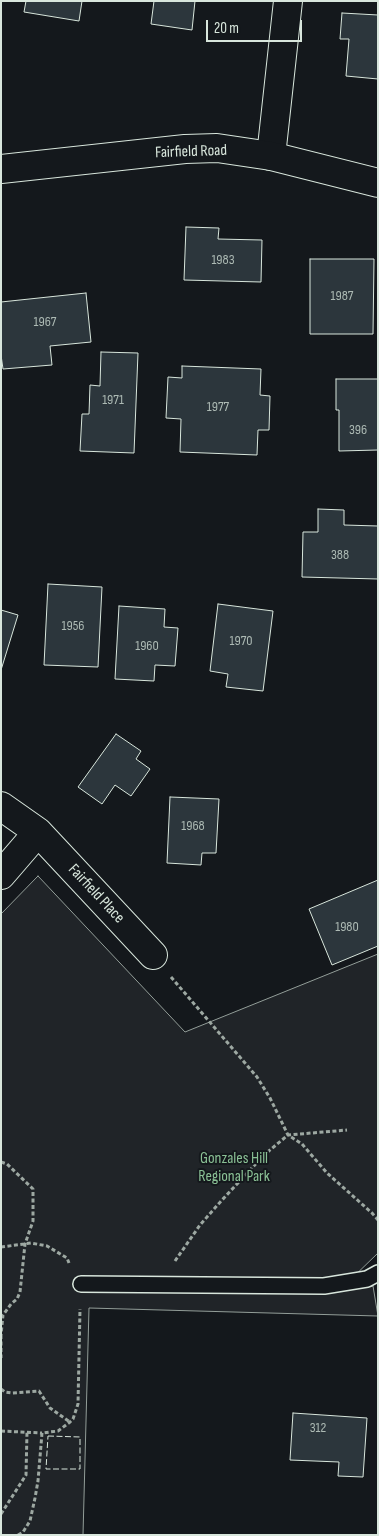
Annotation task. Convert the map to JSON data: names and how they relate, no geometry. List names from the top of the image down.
{
  "streets": {
    "street": ["Fairfield Road", "Fairfield Place"]
  },
  "parks": ["Gonzales Hill Regional Park"],
  "house_numbers": [
    "1983",
    "1987",
    "1967",
    "1971",
    "1977",
    "396",
    "388",
    "1956",
    "1970",
    "1960",
    "1968",
    "1980",
    "312"
  ],
  "scale_bar": "20 m"
}
